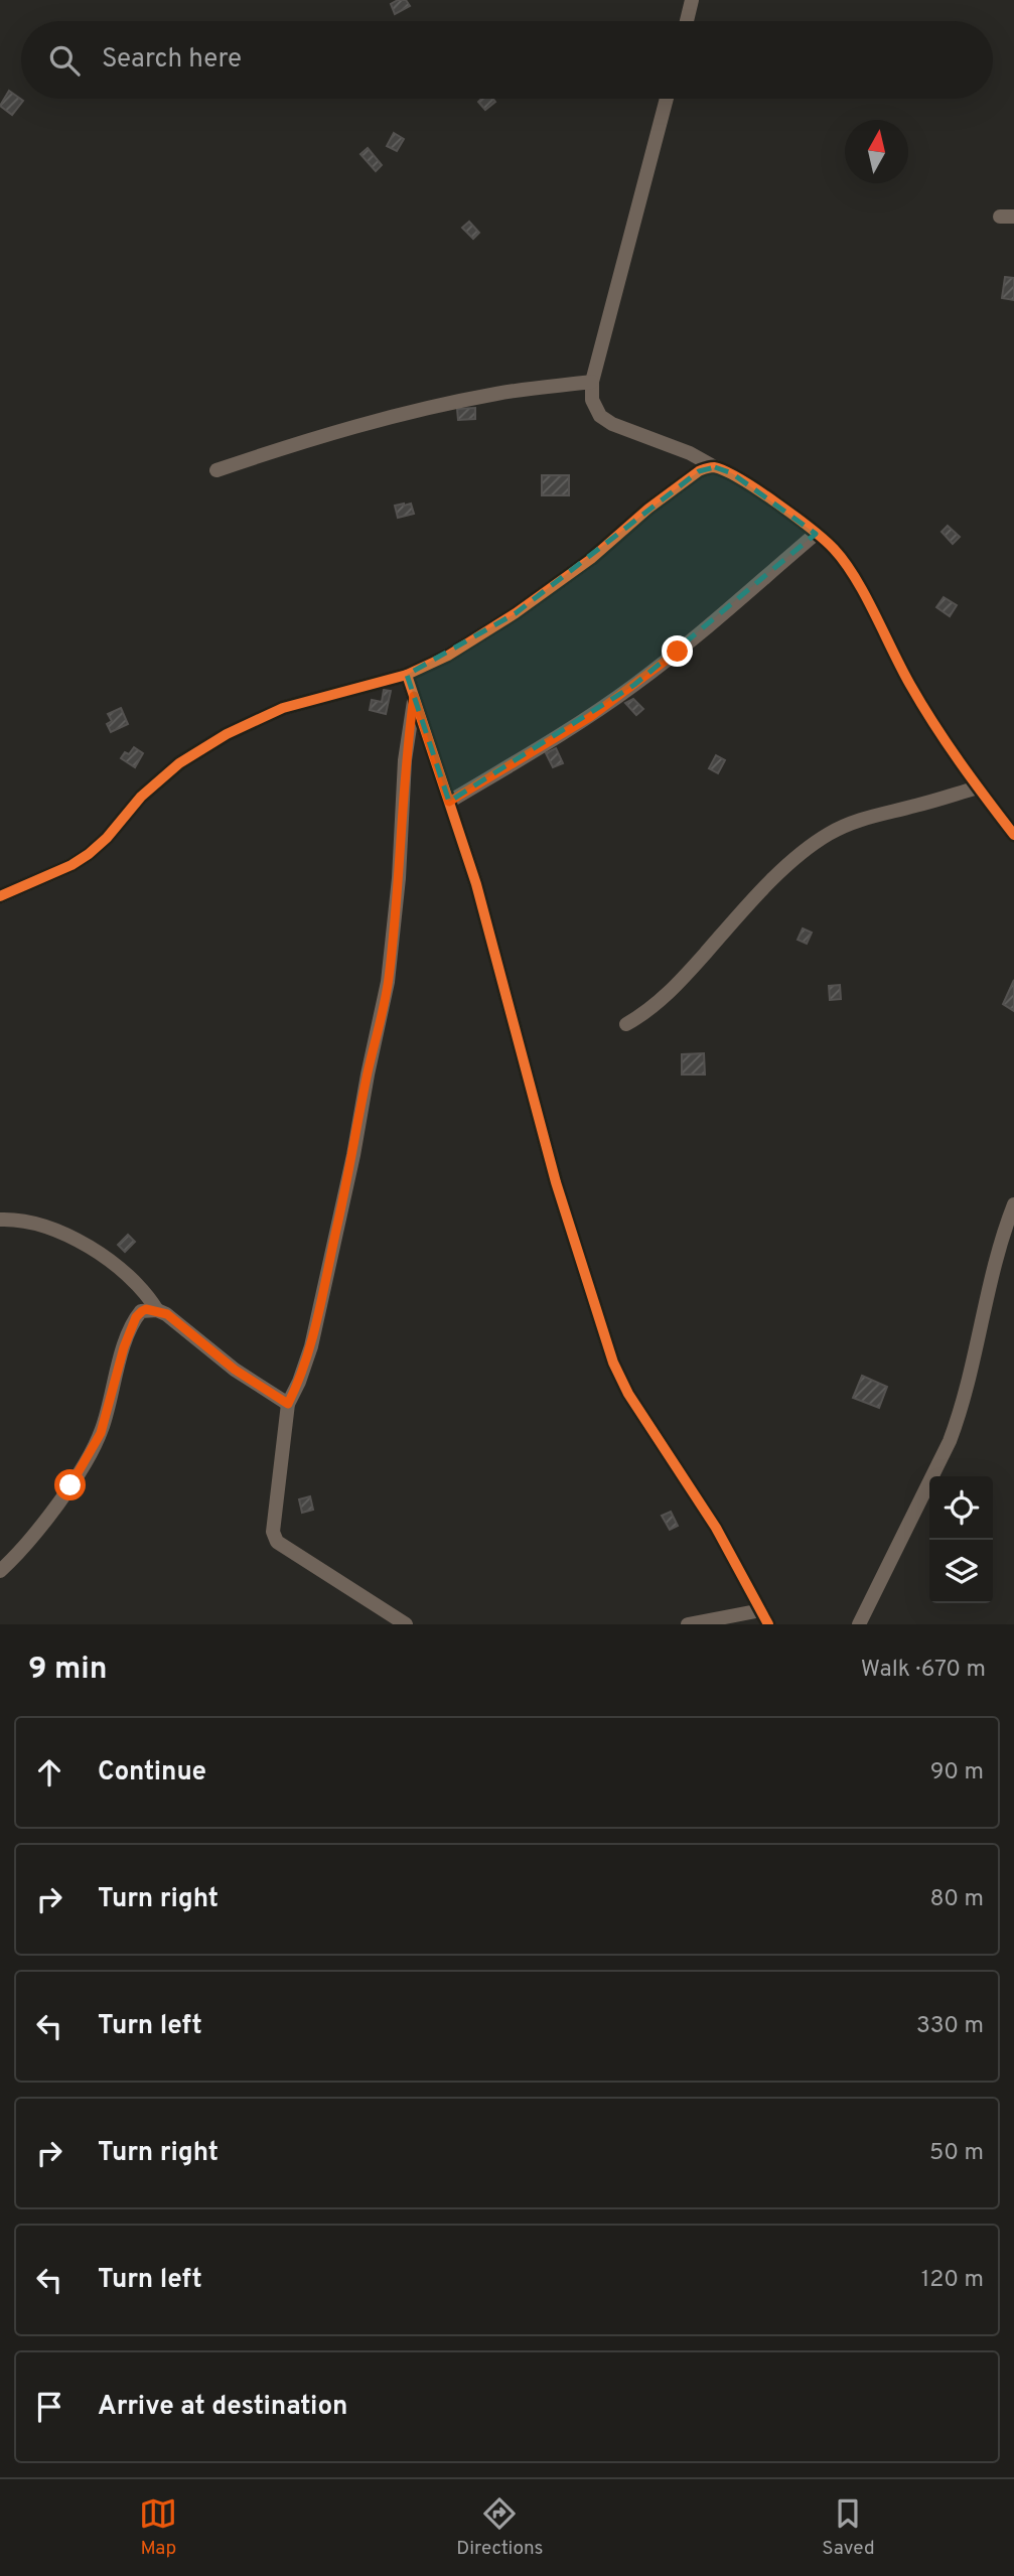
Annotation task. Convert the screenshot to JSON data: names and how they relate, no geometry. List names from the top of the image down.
{
  "north": "top",
  "page": {
    "search": "Search here",
    "heading": ["9 min", "Walk · 670 m"],
    "list": [
      ["Continue", "90 m"],
      ["Turn right", "80 m"],
      ["Turn left", "330 m"],
      ["Turn right", "50 m"],
      ["Turn left", "120 m"],
      "Arrive at destination"
    ],
    "nav": ["Map", "Directions", "Saved"]
  }
}
